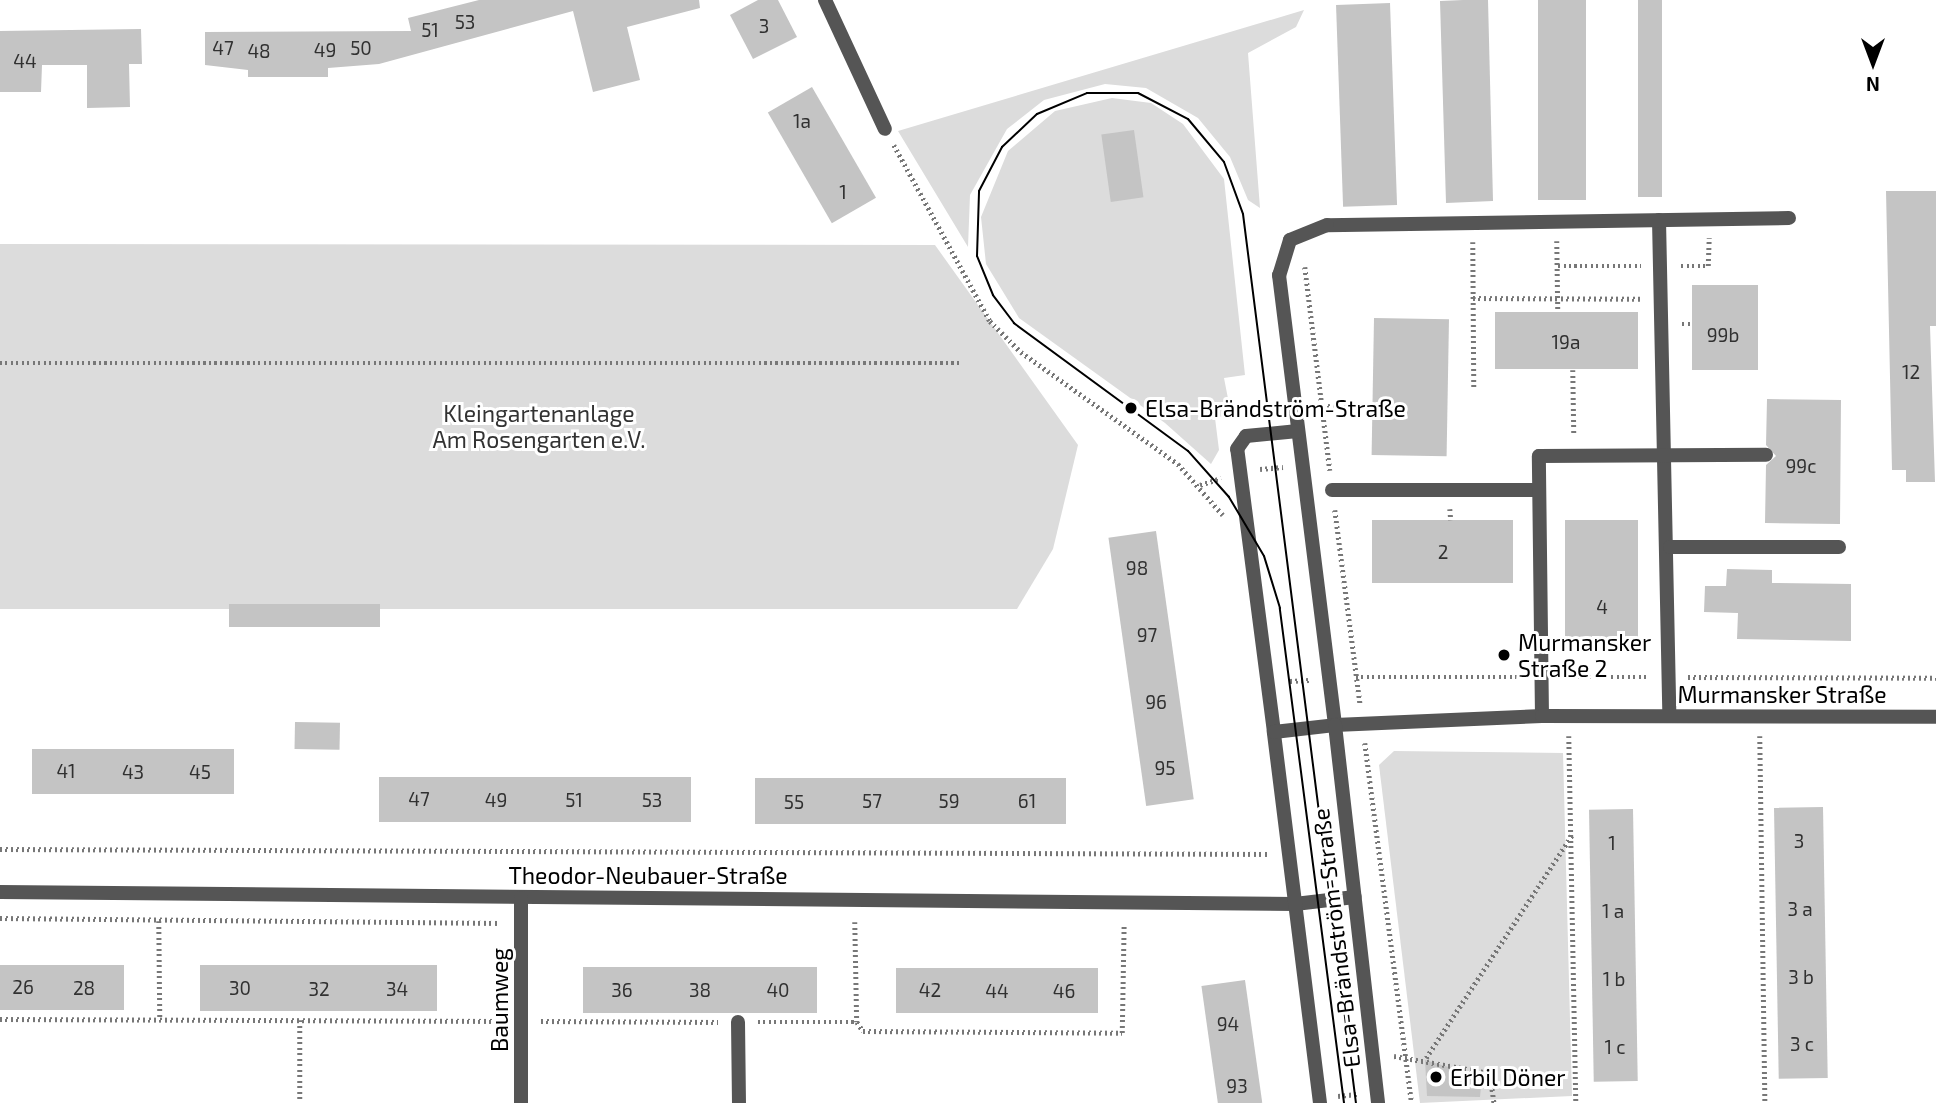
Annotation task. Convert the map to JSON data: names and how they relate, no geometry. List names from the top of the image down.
{
  "streets": {
    "street": [
      "Murmansker Straße",
      "Theodor-Neubauer-Straße",
      "Elsa-Brändström-Straße",
      "Baumweg"
    ]
  },
  "crossings": [
    ["Murmansker Straße", "Elsa-Brändström-Straße"],
    ["Theodor-Neubauer-Straße", "Elsa-Brändström-Straße"],
    ["Theodor-Neubauer-Straße", "Baumweg"]
  ],
  "parks": ["Kleingartenanlage Am Rosengarten e.V."],
  "places": ["Elsa-Brändström-Straße", "Murmansker Straße 2", "Erbil Döner"],
  "house_numbers": [
    "53",
    "3",
    "51",
    "47",
    "50",
    "49",
    "48",
    "44",
    "1a",
    "1",
    "99b",
    "19a",
    "12",
    "99c",
    "2",
    "98",
    "4",
    "97",
    "96",
    "95",
    "41",
    "43",
    "45",
    "47",
    "49",
    "51",
    "53",
    "57",
    "59",
    "61",
    "55",
    "3",
    "1",
    "3 a",
    "1 a",
    "3 b",
    "1 b",
    "26",
    "28",
    "30",
    "32",
    "34",
    "36",
    "38",
    "40",
    "42",
    "44",
    "46",
    "94",
    "3 c",
    "1 c",
    "93"
  ],
  "north": "bottom"
}
